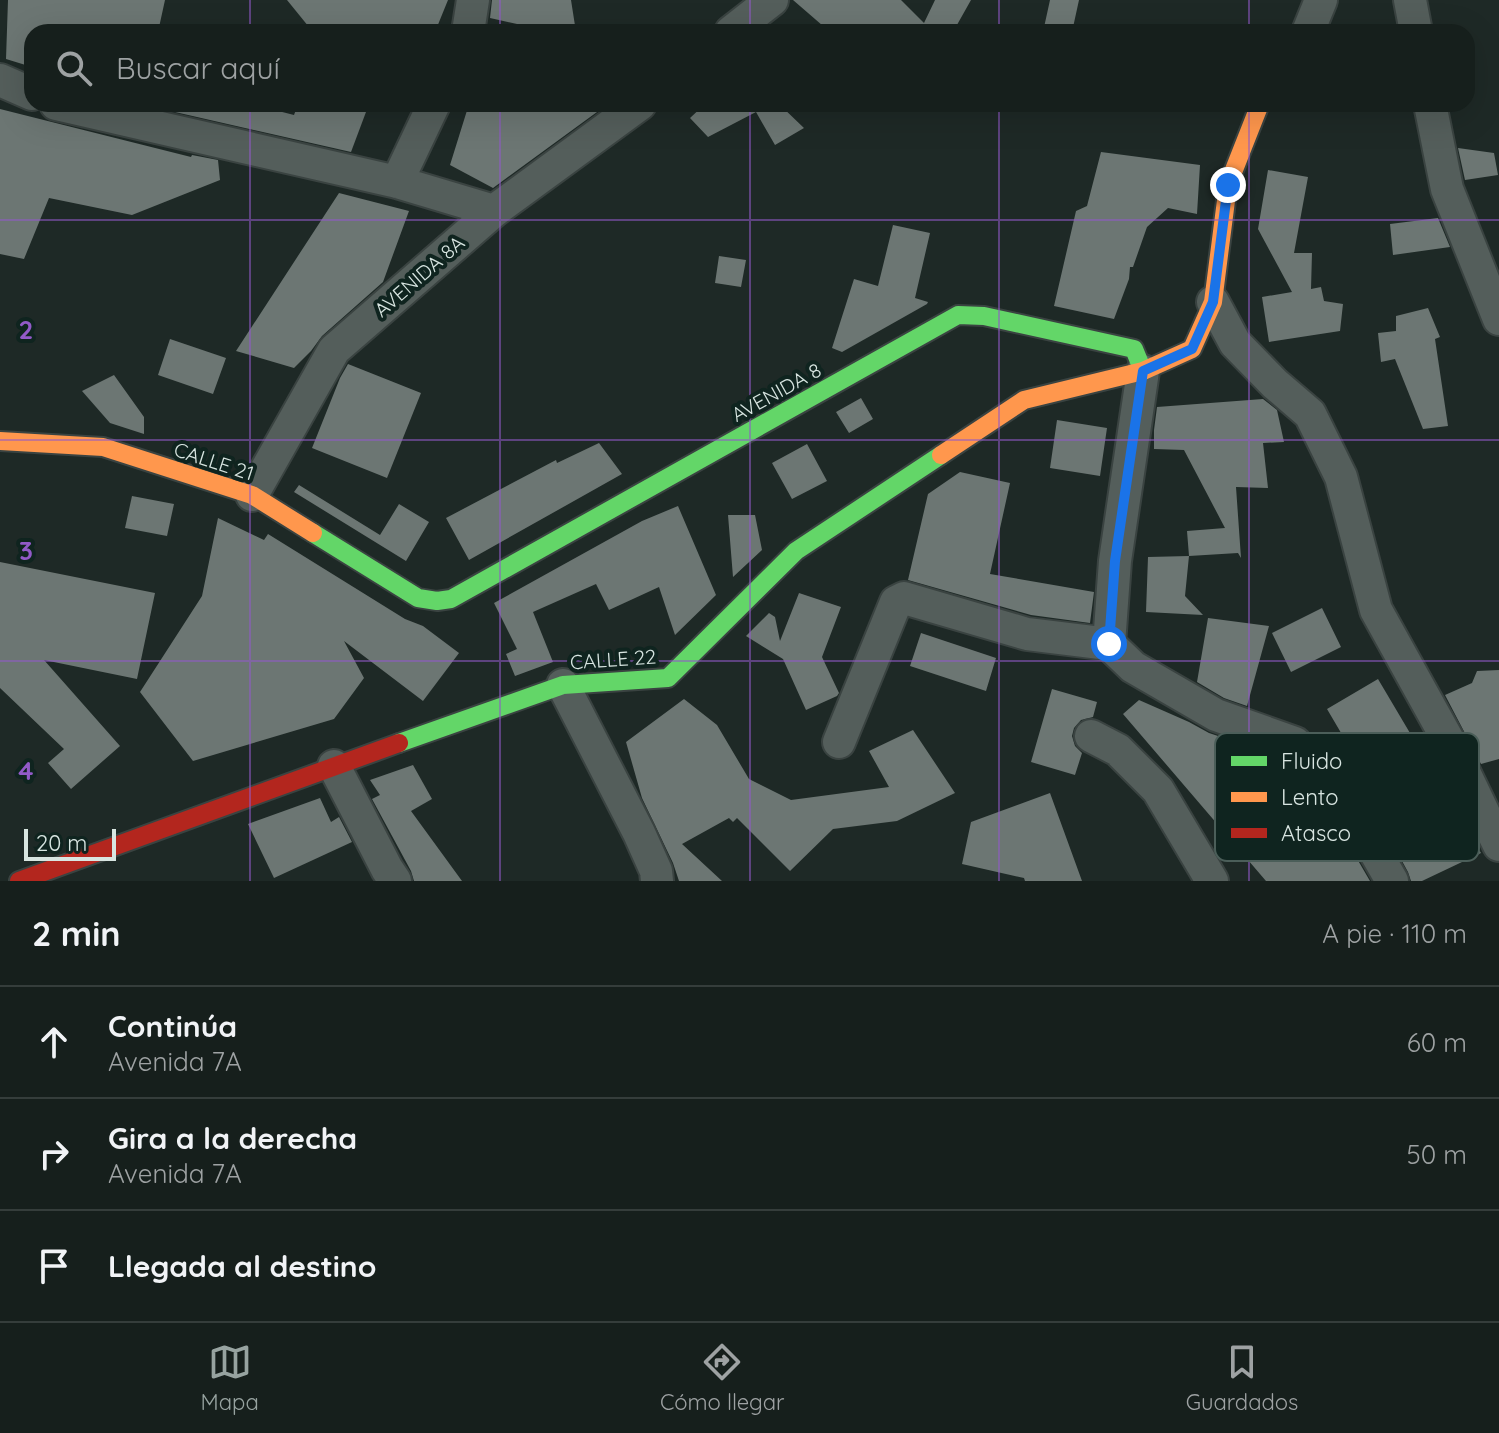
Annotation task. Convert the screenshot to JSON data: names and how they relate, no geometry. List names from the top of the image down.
{
  "streets": {
    "street": [
      "AVENIDA 8A",
      "AVENIDA 8",
      "CALLE 21",
      "CALLE 22"
    ]
  },
  "crossings": [
    ["AVENIDA 8A", "CALLE 21"],
    ["AVENIDA 8", "CALLE 21"],
    ["AVENIDA 8", "CALLE 22"]
  ],
  "legend": ["Fluido", "Lento", "Atasco"],
  "scale_bar": "20 m",
  "page": {
    "search": "Buscar aquí",
    "scale": "20 m",
    "heading": ["2 min", "A pie · 110 m"],
    "list": [
      ["Continúa", "Avenida 7A", "60 m"],
      ["Gira a la derecha", "Avenida 7A", "50 m"],
      "Llegada al destino"
    ],
    "nav": ["Mapa", "Cómo llegar", "Guardados"]
  },
  "grid": {
    "rows": ["2", "3", "4"]
  }
}
